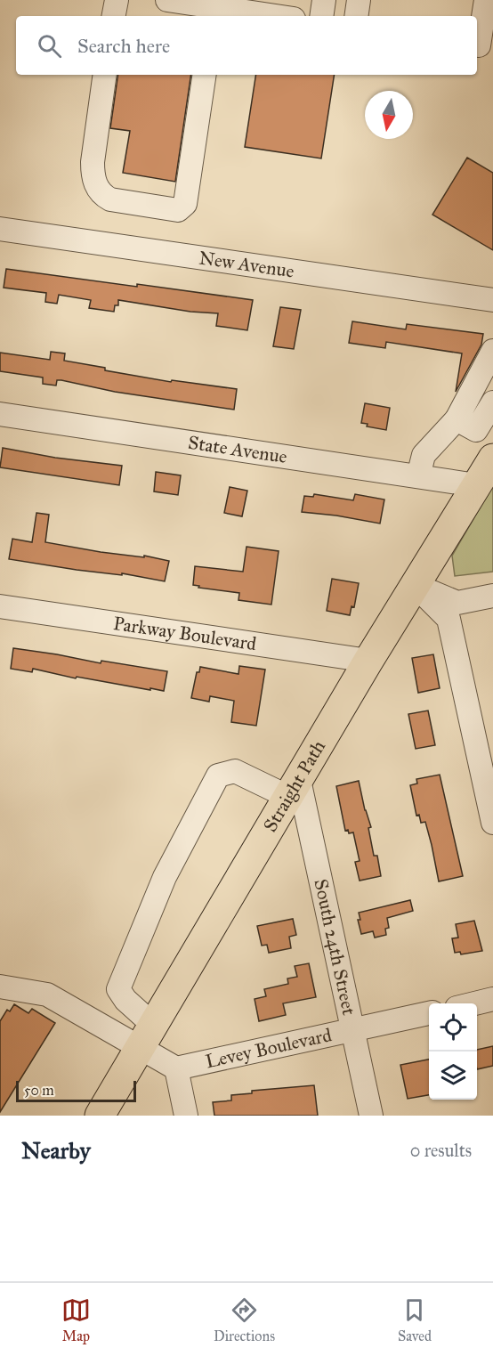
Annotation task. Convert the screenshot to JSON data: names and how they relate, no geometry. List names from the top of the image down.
{
  "streets": {
    "main road": ["Straight Path"],
    "street": [
      "New Avenue",
      "State Avenue",
      "Parkway Boulevard",
      "South 24th Street",
      "Levey Boulevard"
    ]
  },
  "crossings": [
    ["State Avenue", "Straight Path"],
    ["Parkway Boulevard", "Straight Path"],
    ["Straight Path", "South 24th Street"],
    ["South 24th Street", "Levey Boulevard"]
  ],
  "scale_bar": "50 m",
  "north": "bottom",
  "page": {
    "search": "Search here",
    "scale": "50 m",
    "heading": ["Nearby", "0 results"],
    "nav": ["Map", "Directions", "Saved"]
  }
}
